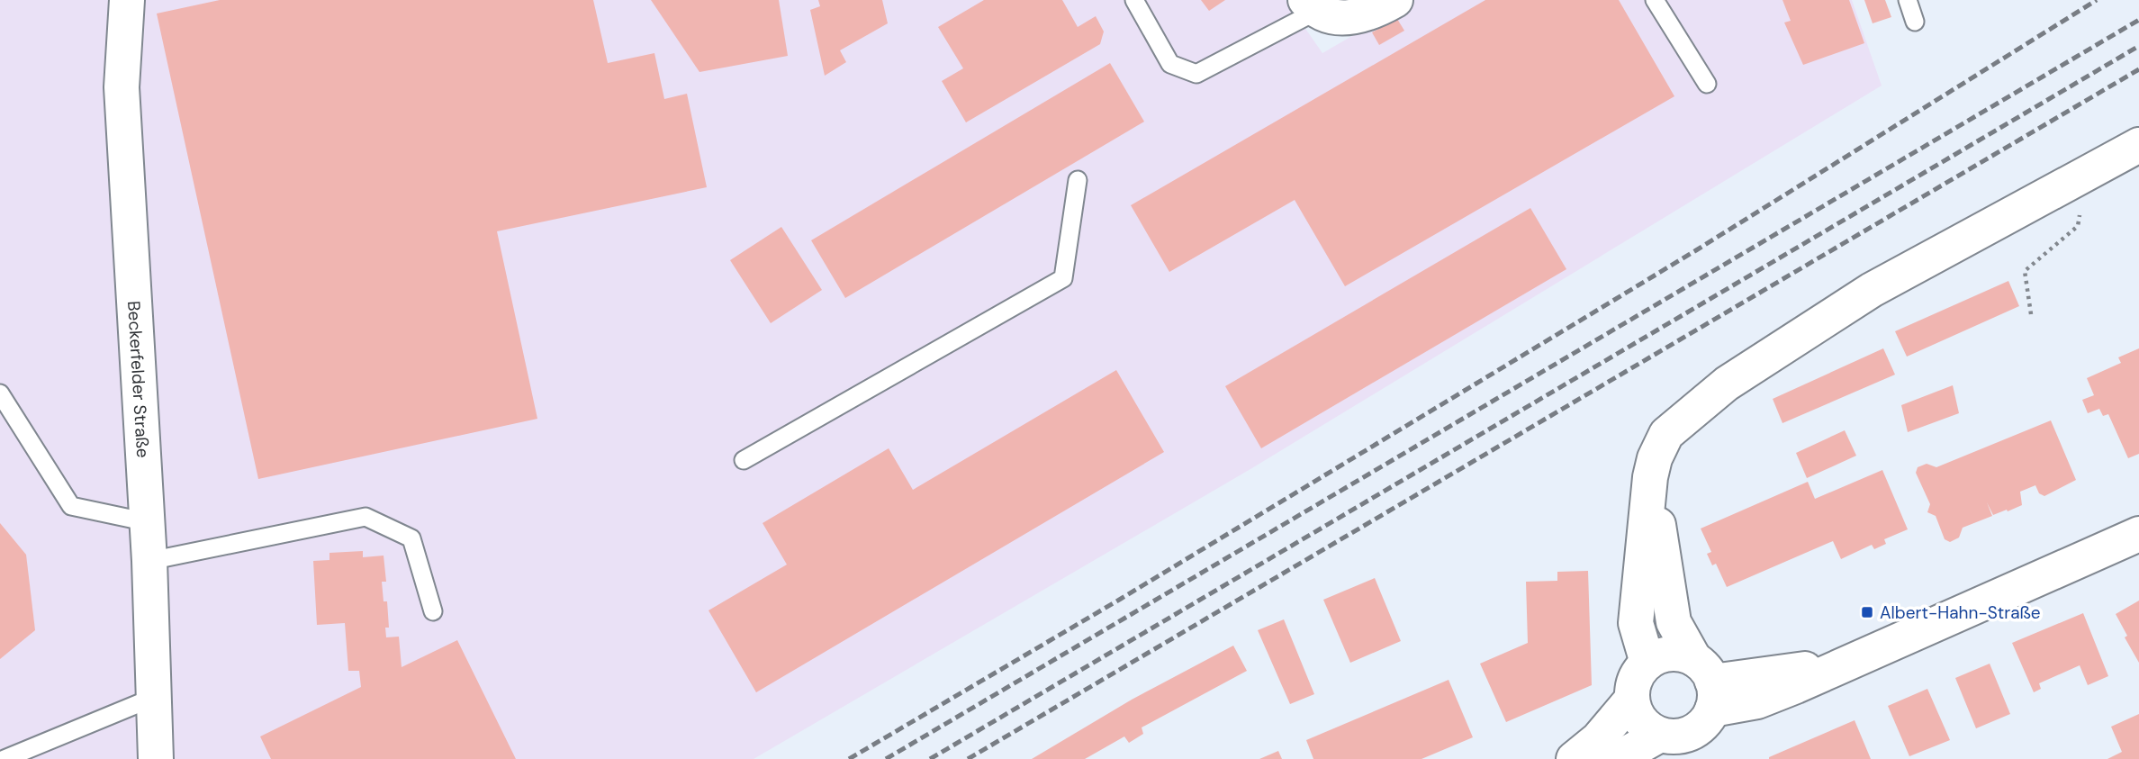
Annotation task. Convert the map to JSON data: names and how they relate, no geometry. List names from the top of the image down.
{
  "streets": {
    "street": ["Beckerfelder Straße"]
  },
  "places": {
    "transit": ["Albert-Hahn-Straße"]
  }
}
